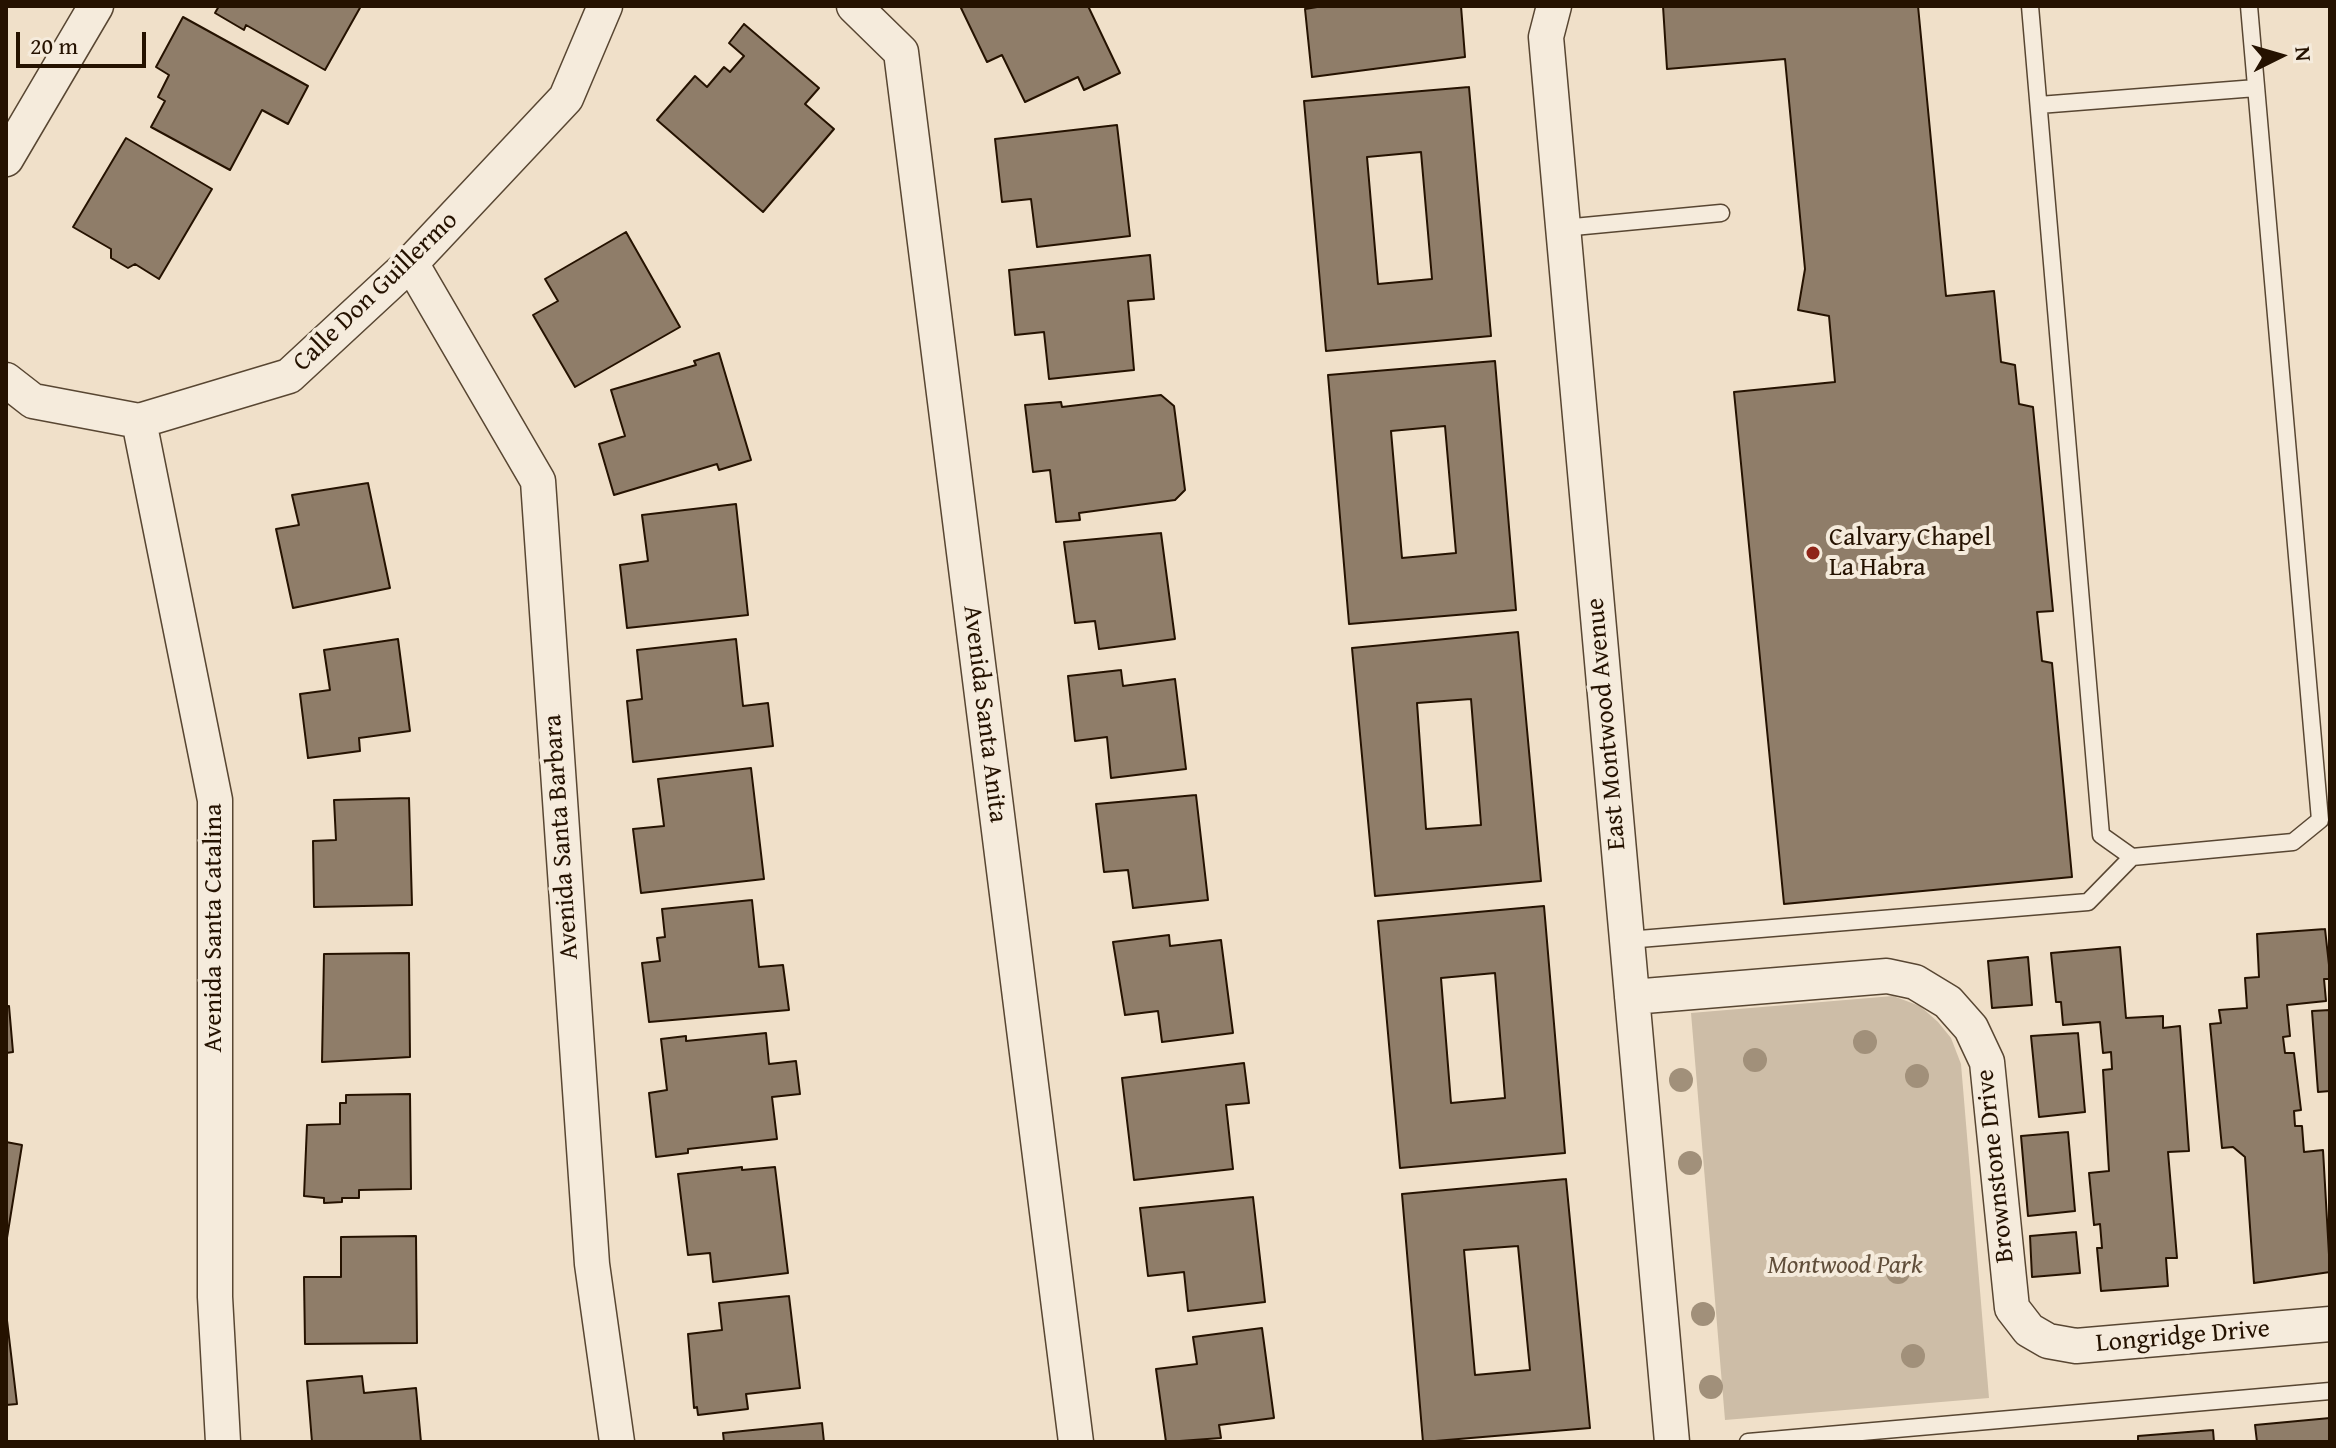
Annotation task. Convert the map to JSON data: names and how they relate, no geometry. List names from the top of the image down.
{
  "streets": {
    "street": [
      "Calle Don Guillermo",
      "Avenida Santa Anita",
      "East Montwood Avenue",
      "Avenida Santa Barbara",
      "Avenida Santa Catalina",
      "Brownstone Drive",
      "Longridge Drive"
    ]
  },
  "crossings": [
    ["Calle Don Guillermo", "Avenida Santa Barbara"],
    ["Calle Don Guillermo", "Avenida Santa Catalina"],
    ["East Montwood Avenue", "Brownstone Drive"],
    ["Brownstone Drive", "Longridge Drive"]
  ],
  "parks": ["Montwood Park"],
  "places": ["Calvary Chapel La Habra"],
  "scale_bar": "20 m",
  "north": "right"
}
